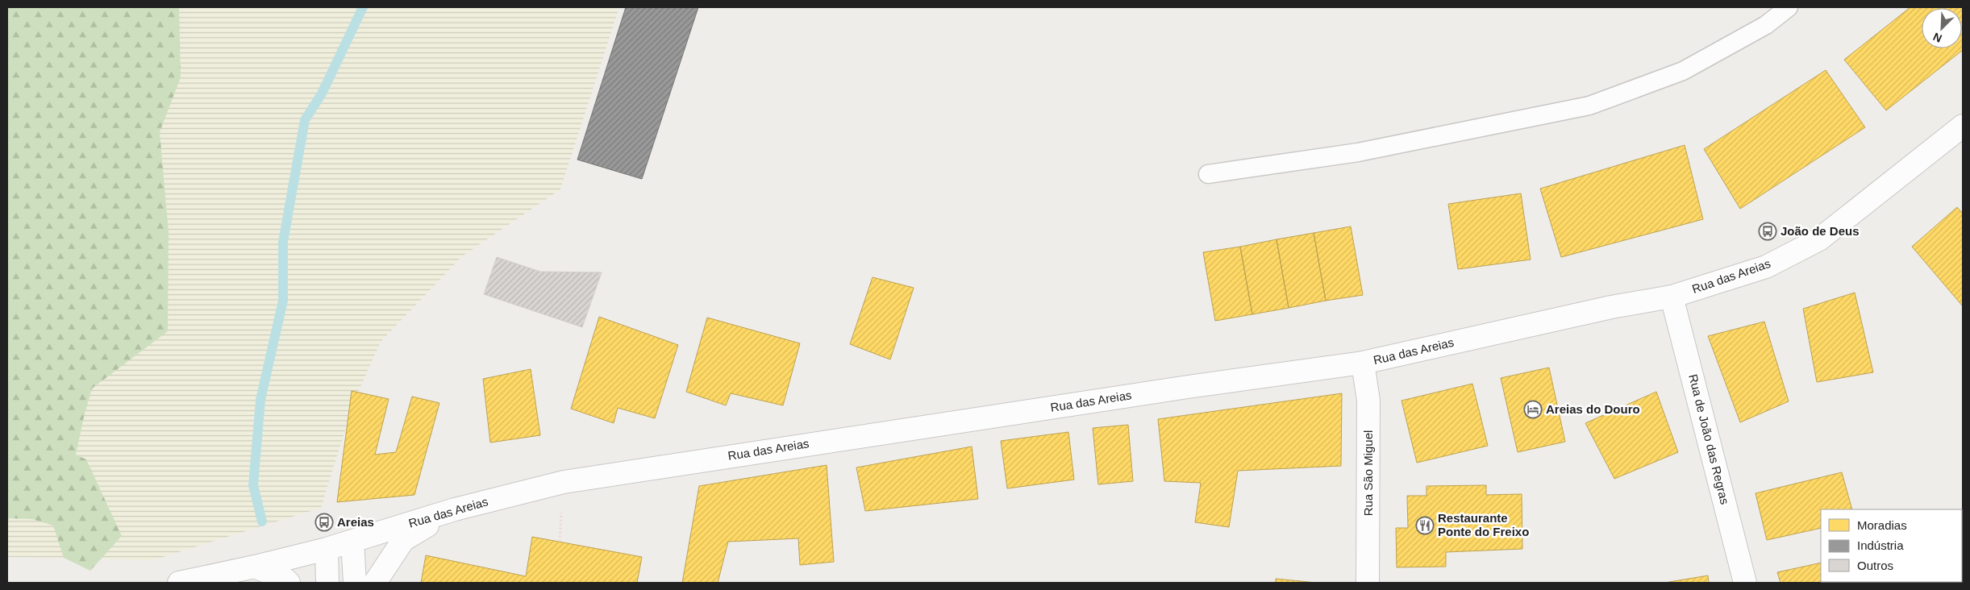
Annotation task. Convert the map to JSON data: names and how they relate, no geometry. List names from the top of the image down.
{
  "streets": {
    "street": ["Rua das Areias", "Rua de João das Regras", "Rua São Miguel"]
  },
  "crossings": [
    ["Rua das Areias", "Rua de João das Regras"],
    ["Rua das Areias", "Rua São Miguel"]
  ],
  "places": {
    "bus stop": ["João de Deus", "Areias"],
    "hotel": ["Areias do Douro"],
    "restaurant": ["Restaurante Ponte do Freixo"]
  },
  "legend": ["Moradias", "Indústria", "Outros"],
  "north": "bottom left"
}
